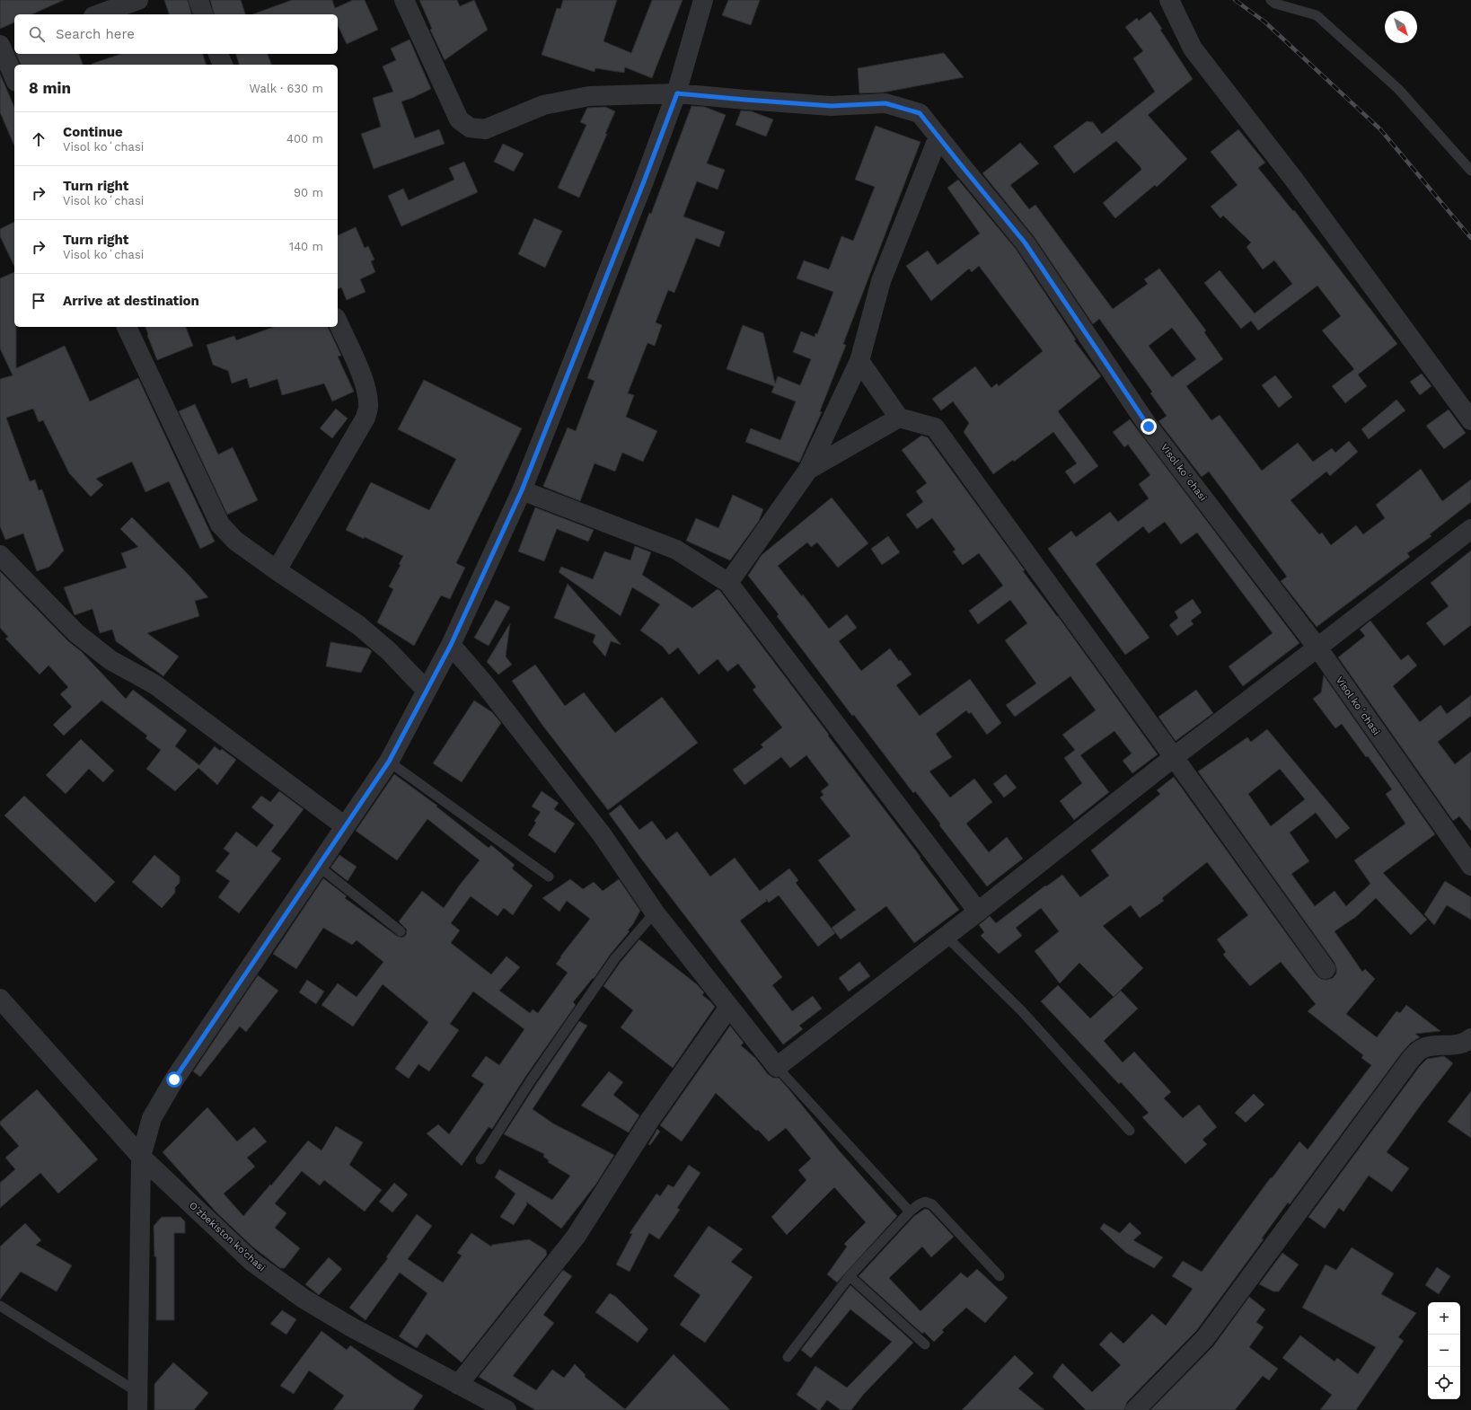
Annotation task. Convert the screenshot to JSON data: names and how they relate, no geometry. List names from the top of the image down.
{
  "streets": {
    "street": ["Visol koʻchasi", "O'zbekiston ko'chasi"]
  },
  "north": "bottom right",
  "page": {
    "search": "Search here",
    "heading": ["8 min", "Walk · 630 m"],
    "list": [
      ["Continue", "Visol koʻchasi", "400 m"],
      ["Turn right", "Visol koʻchasi", "90 m"],
      ["Turn right", "Visol koʻchasi", "140 m"],
      "Arrive at destination"
    ],
    "map_buttons": ["+", "−"]
  }
}
